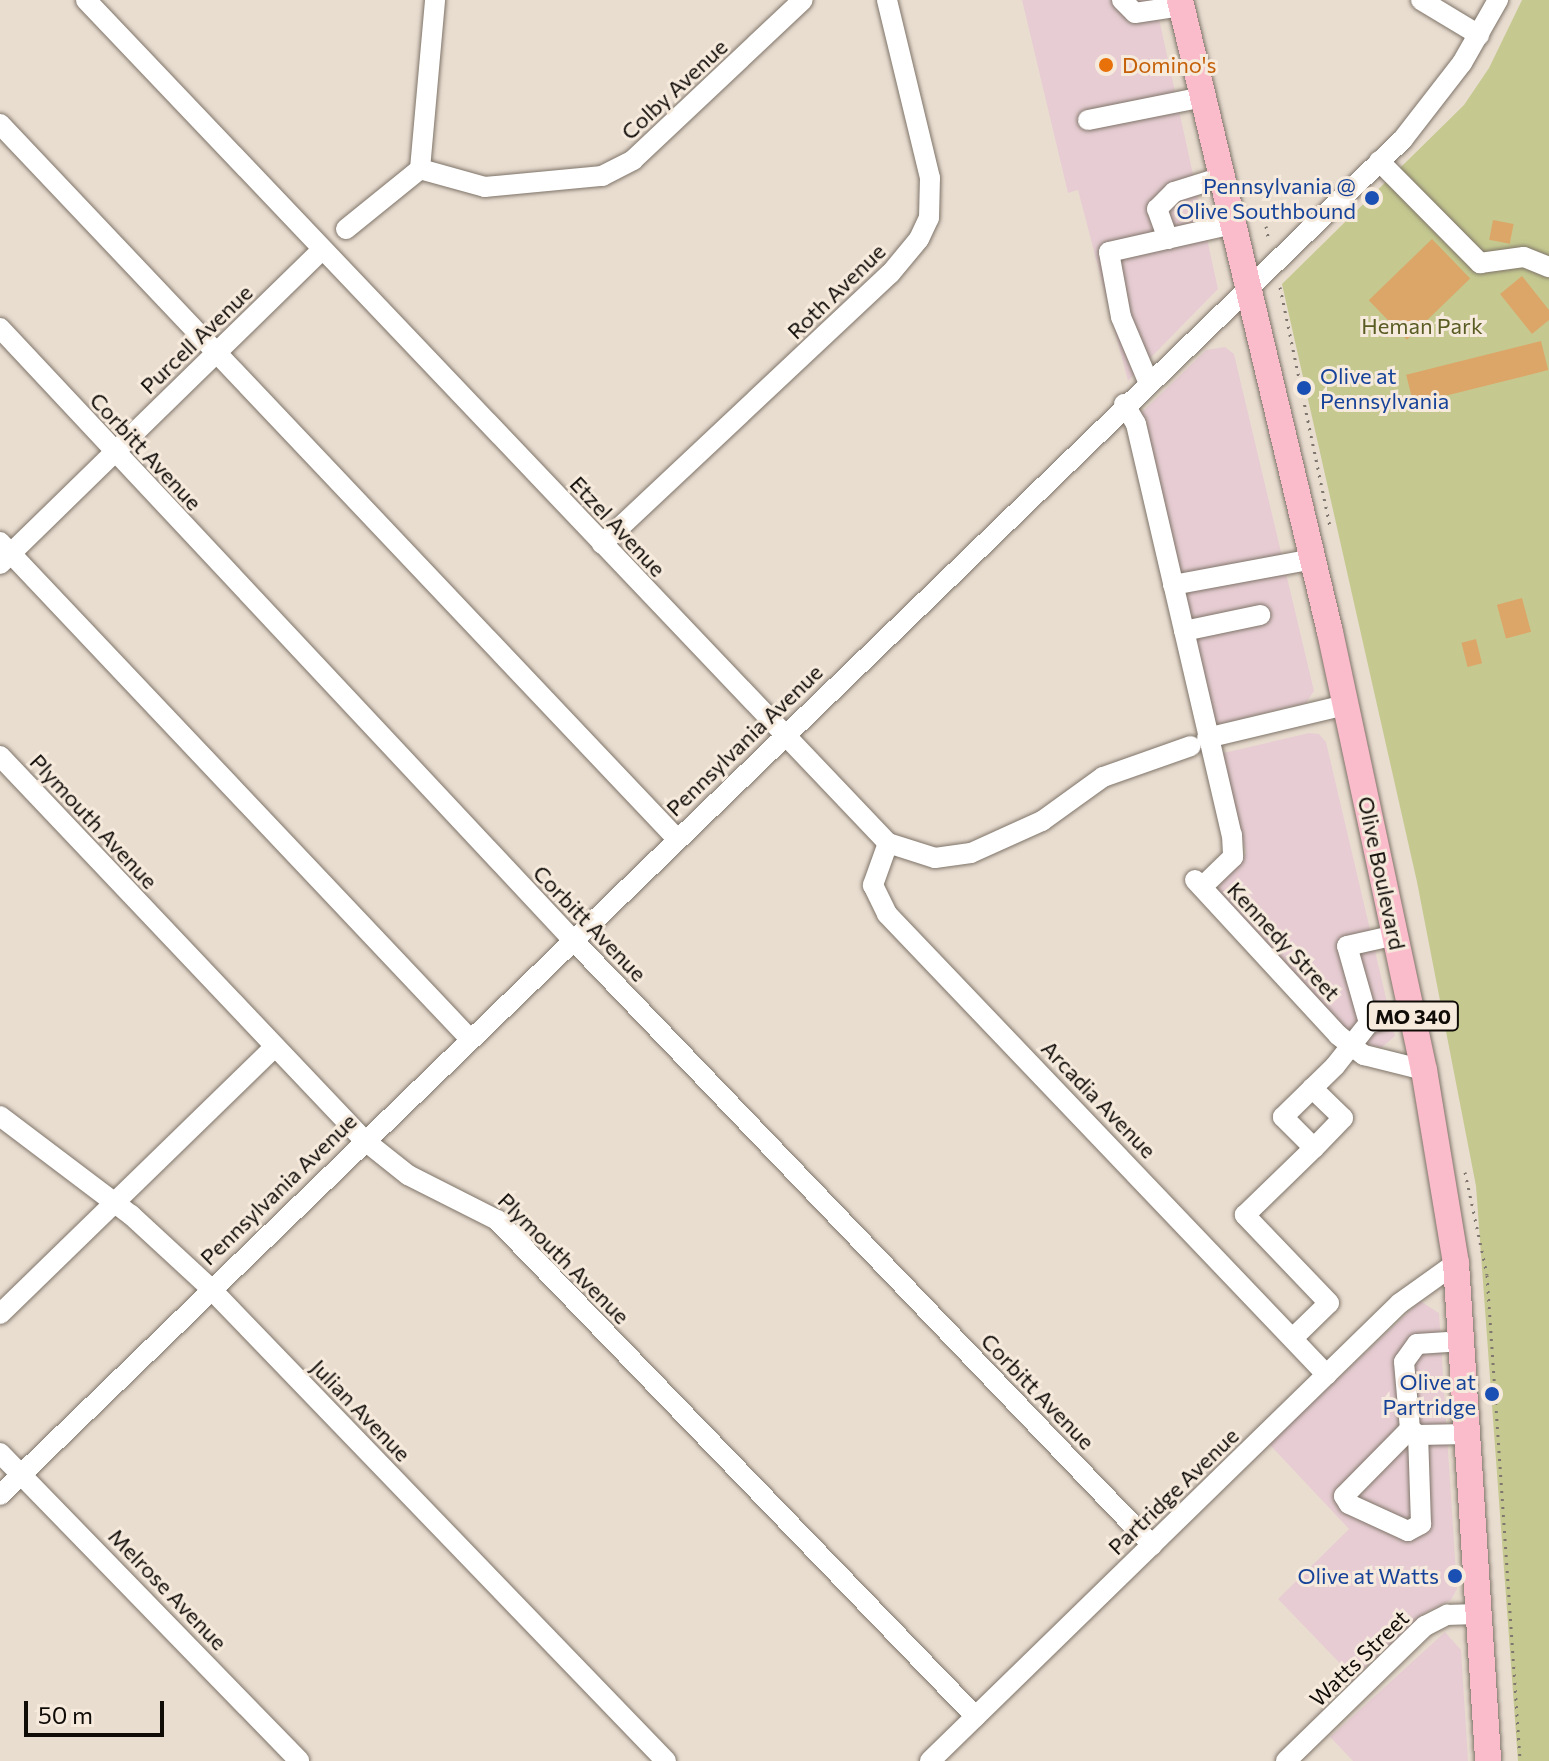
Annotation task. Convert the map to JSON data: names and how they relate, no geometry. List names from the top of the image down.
{
  "streets": {
    "main road": ["Olive Boulevard", "MO 340"],
    "street": [
      "Colby Avenue",
      "Roth Avenue",
      "Purcell Avenue",
      "Corbitt Avenue",
      "Etzel Avenue",
      "Pennsylvania Avenue",
      "Plymouth Avenue",
      "Kennedy Street",
      "Arcadia Avenue",
      "Julian Avenue",
      "Partridge Avenue",
      "Melrose Avenue",
      "Watts Street"
    ]
  },
  "crossings": [
    ["Roth Avenue", "Etzel Avenue"],
    ["Purcell Avenue", "Corbitt Avenue"],
    ["Purcell Avenue", "Etzel Avenue"],
    ["Corbitt Avenue", "Pennsylvania Avenue"],
    ["Corbitt Avenue", "Partridge Avenue"],
    ["Etzel Avenue", "Pennsylvania Avenue"],
    ["Etzel Avenue", "Olive Boulevard"],
    ["Etzel Avenue", "Kennedy Street"],
    ["Etzel Avenue", "Arcadia Avenue"],
    ["Pennsylvania Avenue", "Plymouth Avenue"],
    ["Pennsylvania Avenue", "Olive Boulevard"],
    ["Pennsylvania Avenue", "Julian Avenue"],
    ["Pennsylvania Avenue", "Melrose Avenue"],
    ["Plymouth Avenue", "Partridge Avenue"],
    ["Olive Boulevard", "Kennedy Street"],
    ["Olive Boulevard", "Partridge Avenue"],
    ["Olive Boulevard", "Watts Street"],
    ["Arcadia Avenue", "Partridge Avenue"]
  ],
  "parks": ["Heman Park"],
  "places": [
    "Domino's",
    "Pennsylvania @ Olive Southbound",
    "Olive at Pennsylvania",
    "Olive at Partridge",
    "Olive at Watts"
  ],
  "scale_bar": "50 m"
}
